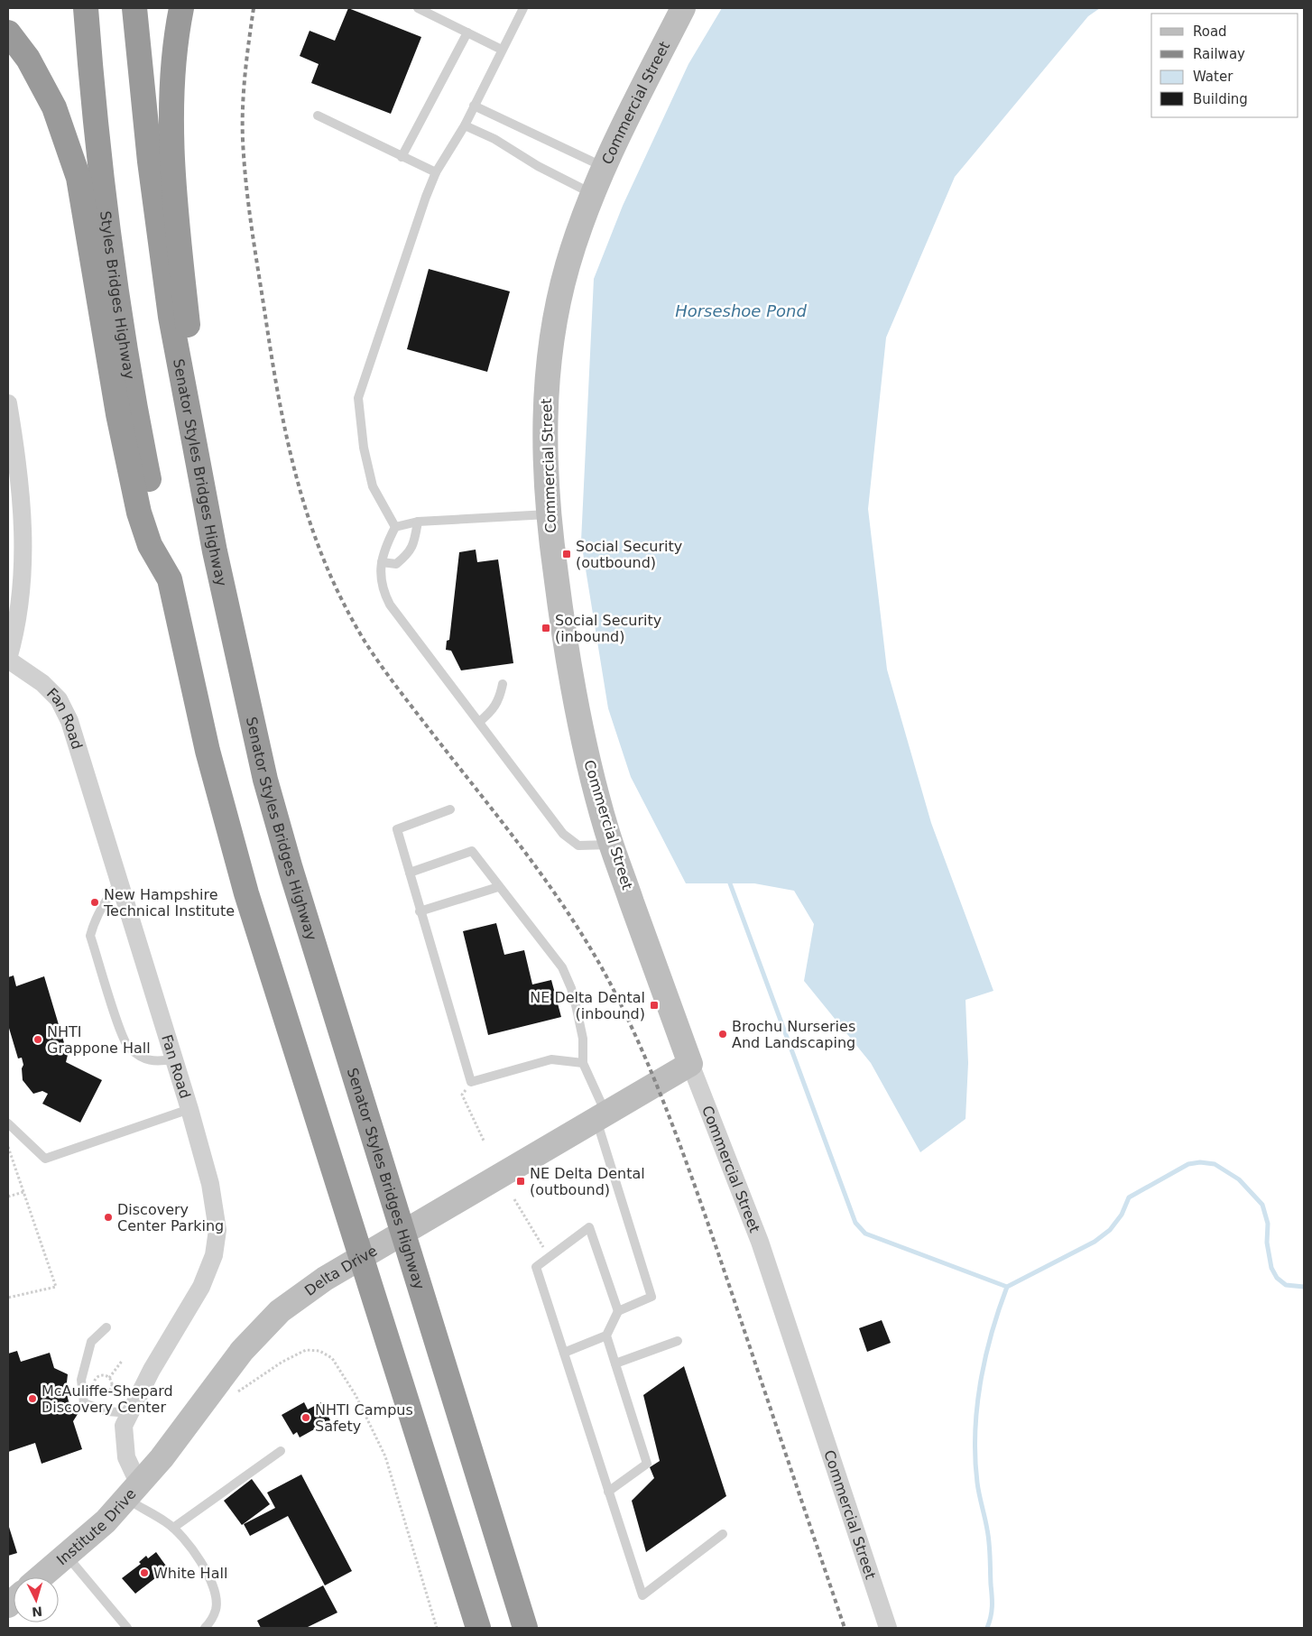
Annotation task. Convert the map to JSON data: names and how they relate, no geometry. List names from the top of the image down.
{
  "streets": {
    "highway": ["Styles Bridges Highway", "Senator Styles Bridges Highway"],
    "street": [
      "Commercial Street",
      "Fan Road",
      "Delta Drive",
      "Institute Drive"
    ]
  },
  "crossings": [
    ["Commercial Street", "Delta Drive"],
    ["Fan Road", "Delta Drive"],
    ["Fan Road", "Institute Drive"],
    ["Delta Drive", "Institute Drive"]
  ],
  "water": ["Horseshoe Pond"],
  "places": {
    "transit": [
      "Social Security (outbound)",
      "Social Security (inbound)",
      "NE Delta Dental (inbound)",
      "NE Delta Dental (outbound)"
    ],
    "other": [
      "New Hampshire Technical Institute",
      "Brochu Nurseries And Landscaping",
      "NHTI Grappone Hall",
      "Discovery Center Parking",
      "McAuliffe-Shepard Discovery Center",
      "NHTI Campus Safety",
      "White Hall"
    ]
  },
  "legend": [
    "Road",
    "Railway",
    "Water",
    "Building"
  ],
  "north": "bottom"
}
